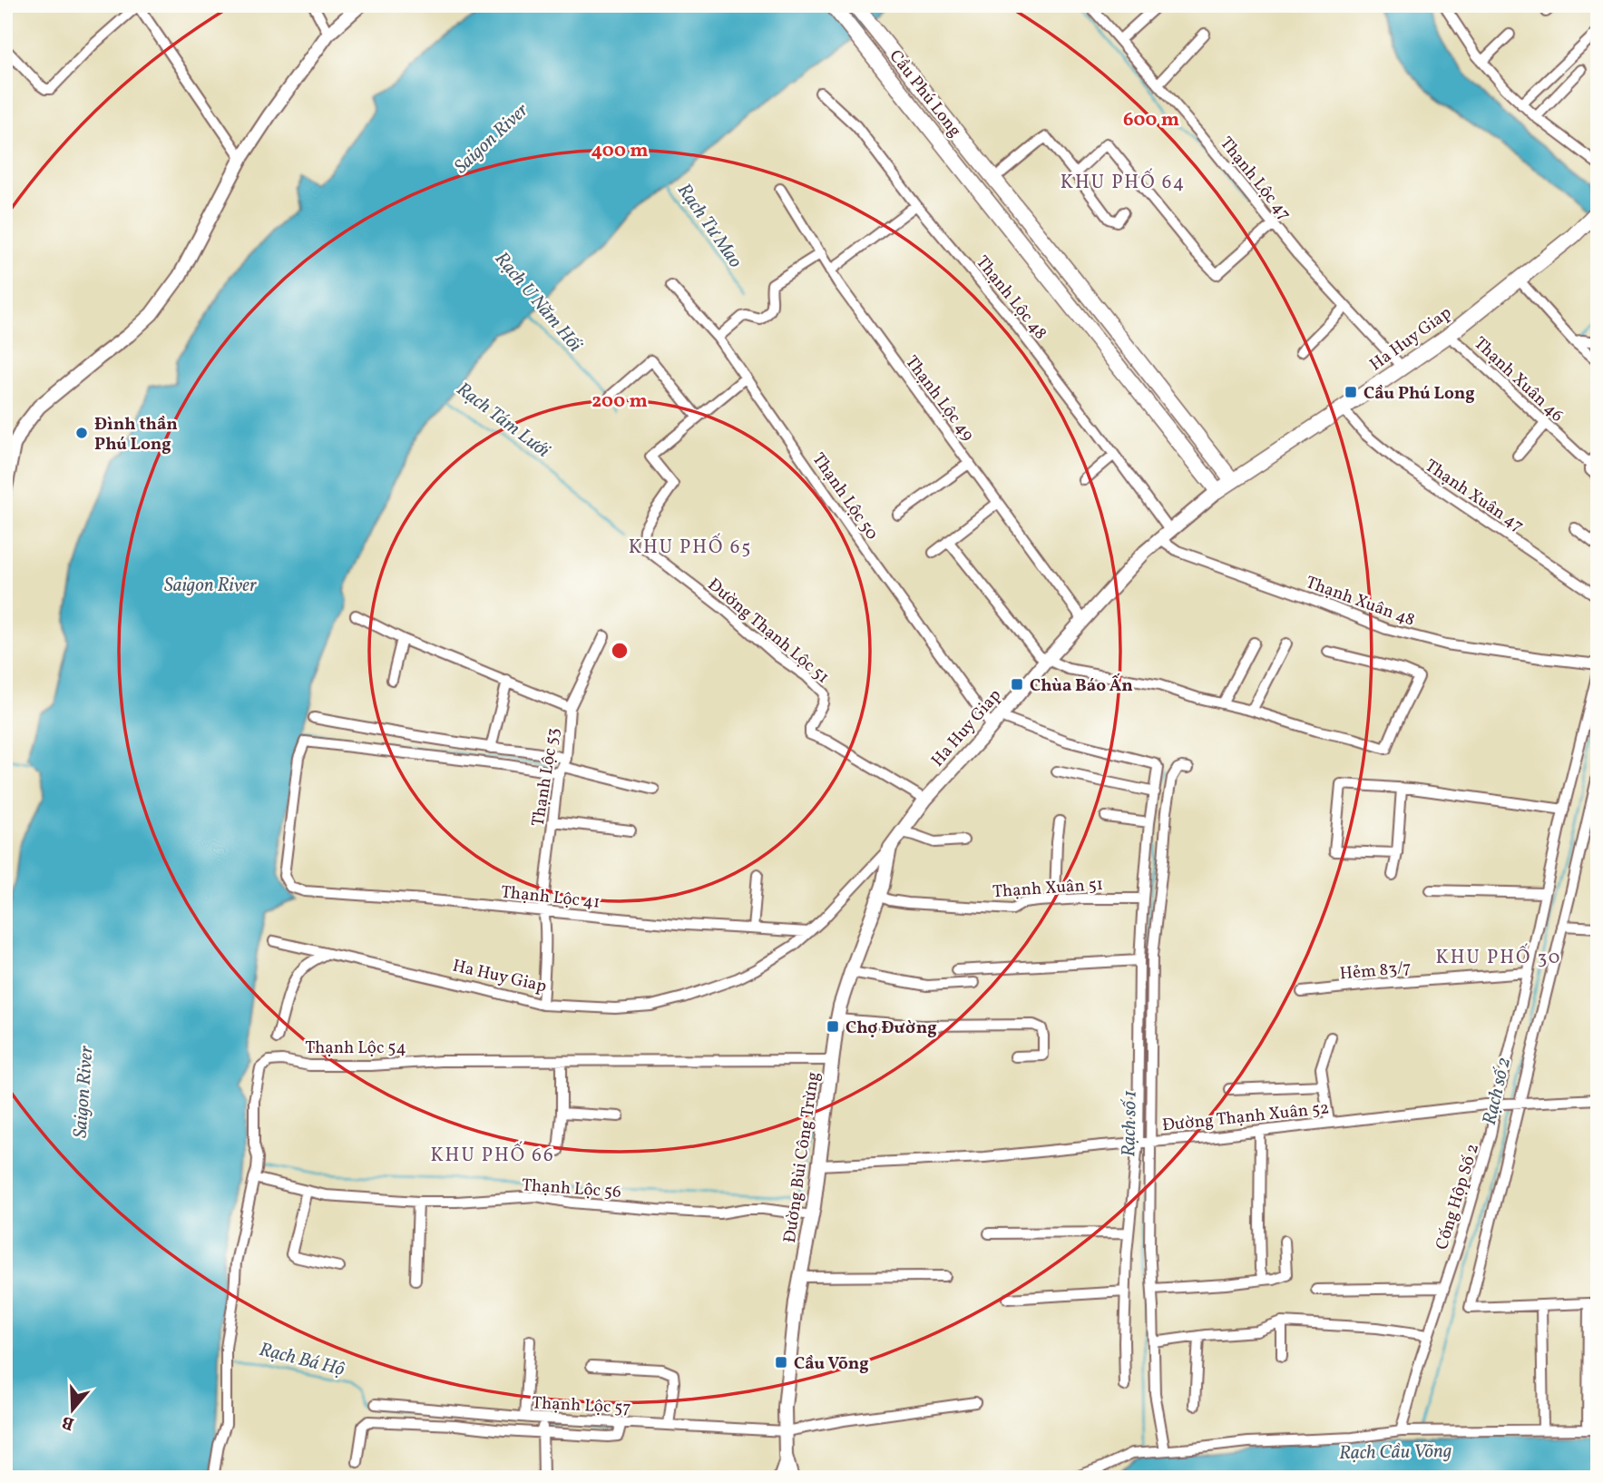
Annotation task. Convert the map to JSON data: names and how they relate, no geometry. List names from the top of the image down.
{
  "streets": {
    "main road": ["Cầu Phú Long", "Ha Huy Giap"],
    "street": [
      "Thạnh Lộc 47",
      "Thạnh Lộc 48",
      "Thạnh Xuân 46",
      "Thạnh Lộc 49",
      "Thạnh Xuân 47",
      "Thạnh Lộc 50",
      "Thạnh Xuân 48",
      "Đường Thạnh Lộc 51",
      "Thạnh Lộc 53",
      "Thạnh Xuân 51",
      "Thạnh Lộc 41",
      "Hẻm 83/7",
      "Thạnh Lộc 54",
      "Đường Thạnh Xuân 52",
      "Đường Bùi Công Trừng",
      "Thạnh Lộc 56",
      "Cống Hộp Số 2",
      "Thạnh Lộc 57"
    ]
  },
  "crossings": [
    ["Cầu Phú Long", "Ha Huy Giap"],
    ["Thạnh Lộc 47", "Ha Huy Giap"],
    ["Thạnh Lộc 48", "Ha Huy Giap"],
    ["Thạnh Lộc 48", "Thạnh Xuân 48"],
    ["Ha Huy Giap", "Thạnh Xuân 46"],
    ["Ha Huy Giap", "Thạnh Lộc 49"],
    ["Ha Huy Giap", "Thạnh Xuân 47"],
    ["Ha Huy Giap", "Thạnh Lộc 50"],
    ["Ha Huy Giap", "Thạnh Xuân 48"],
    ["Ha Huy Giap", "Đường Thạnh Lộc 51"],
    ["Ha Huy Giap", "Thạnh Lộc 53"],
    ["Ha Huy Giap", "Thạnh Lộc 41"],
    ["Ha Huy Giap", "Đường Bùi Công Trừng"],
    ["Thạnh Lộc 53", "Thạnh Lộc 41"],
    ["Thạnh Xuân 51", "Đường Bùi Công Trừng"],
    ["Hẻm 83/7", "Cống Hộp Số 2"],
    ["Thạnh Lộc 54", "Đường Bùi Công Trừng"],
    ["Thạnh Lộc 54", "Thạnh Lộc 56"],
    ["Đường Thạnh Xuân 52", "Đường Bùi Công Trừng"],
    ["Đường Thạnh Xuân 52", "Cống Hộp Số 2"],
    ["Đường Bùi Công Trừng", "Thạnh Lộc 56"],
    ["Đường Bùi Công Trừng", "Thạnh Lộc 57"]
  ],
  "districts": [
    "KHU PHỐ 64",
    "KHU PHỐ 65",
    "KHU PHỐ 30",
    "KHU PHỐ 66"
  ],
  "water": [
    "Saigon River",
    "Rạch Tư Mao",
    "Rạch U Năm Hối",
    "Rạch Tám Lưới",
    "Rạch số 2",
    "Rạch số 1",
    "Rạch Bá Hộ",
    "Rạch Cầu Võng"
  ],
  "places": {
    "transit": [
      "Cầu Phú Long",
      "Chùa Báo Ấn",
      "Chợ Đường",
      "Cầu Võng"
    ],
    "other": ["Đình thần Phú Long"]
  },
  "north": "bottom",
  "rings": ["600 m", "400 m", "200 m"]
}
